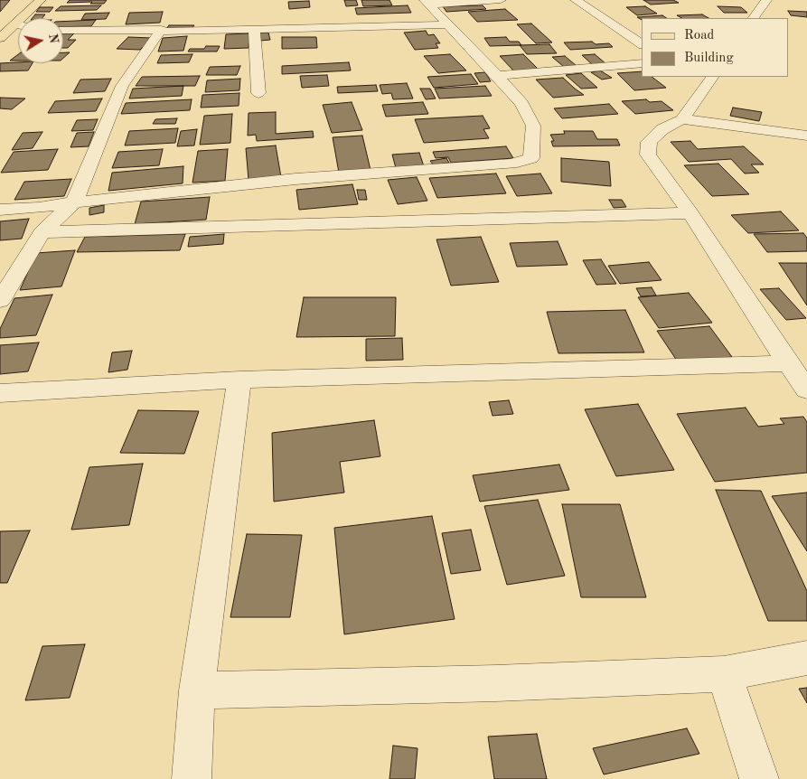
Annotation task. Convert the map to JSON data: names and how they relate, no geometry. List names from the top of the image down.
{
  "legend": ["Road", "Building"],
  "north": "right"
}
